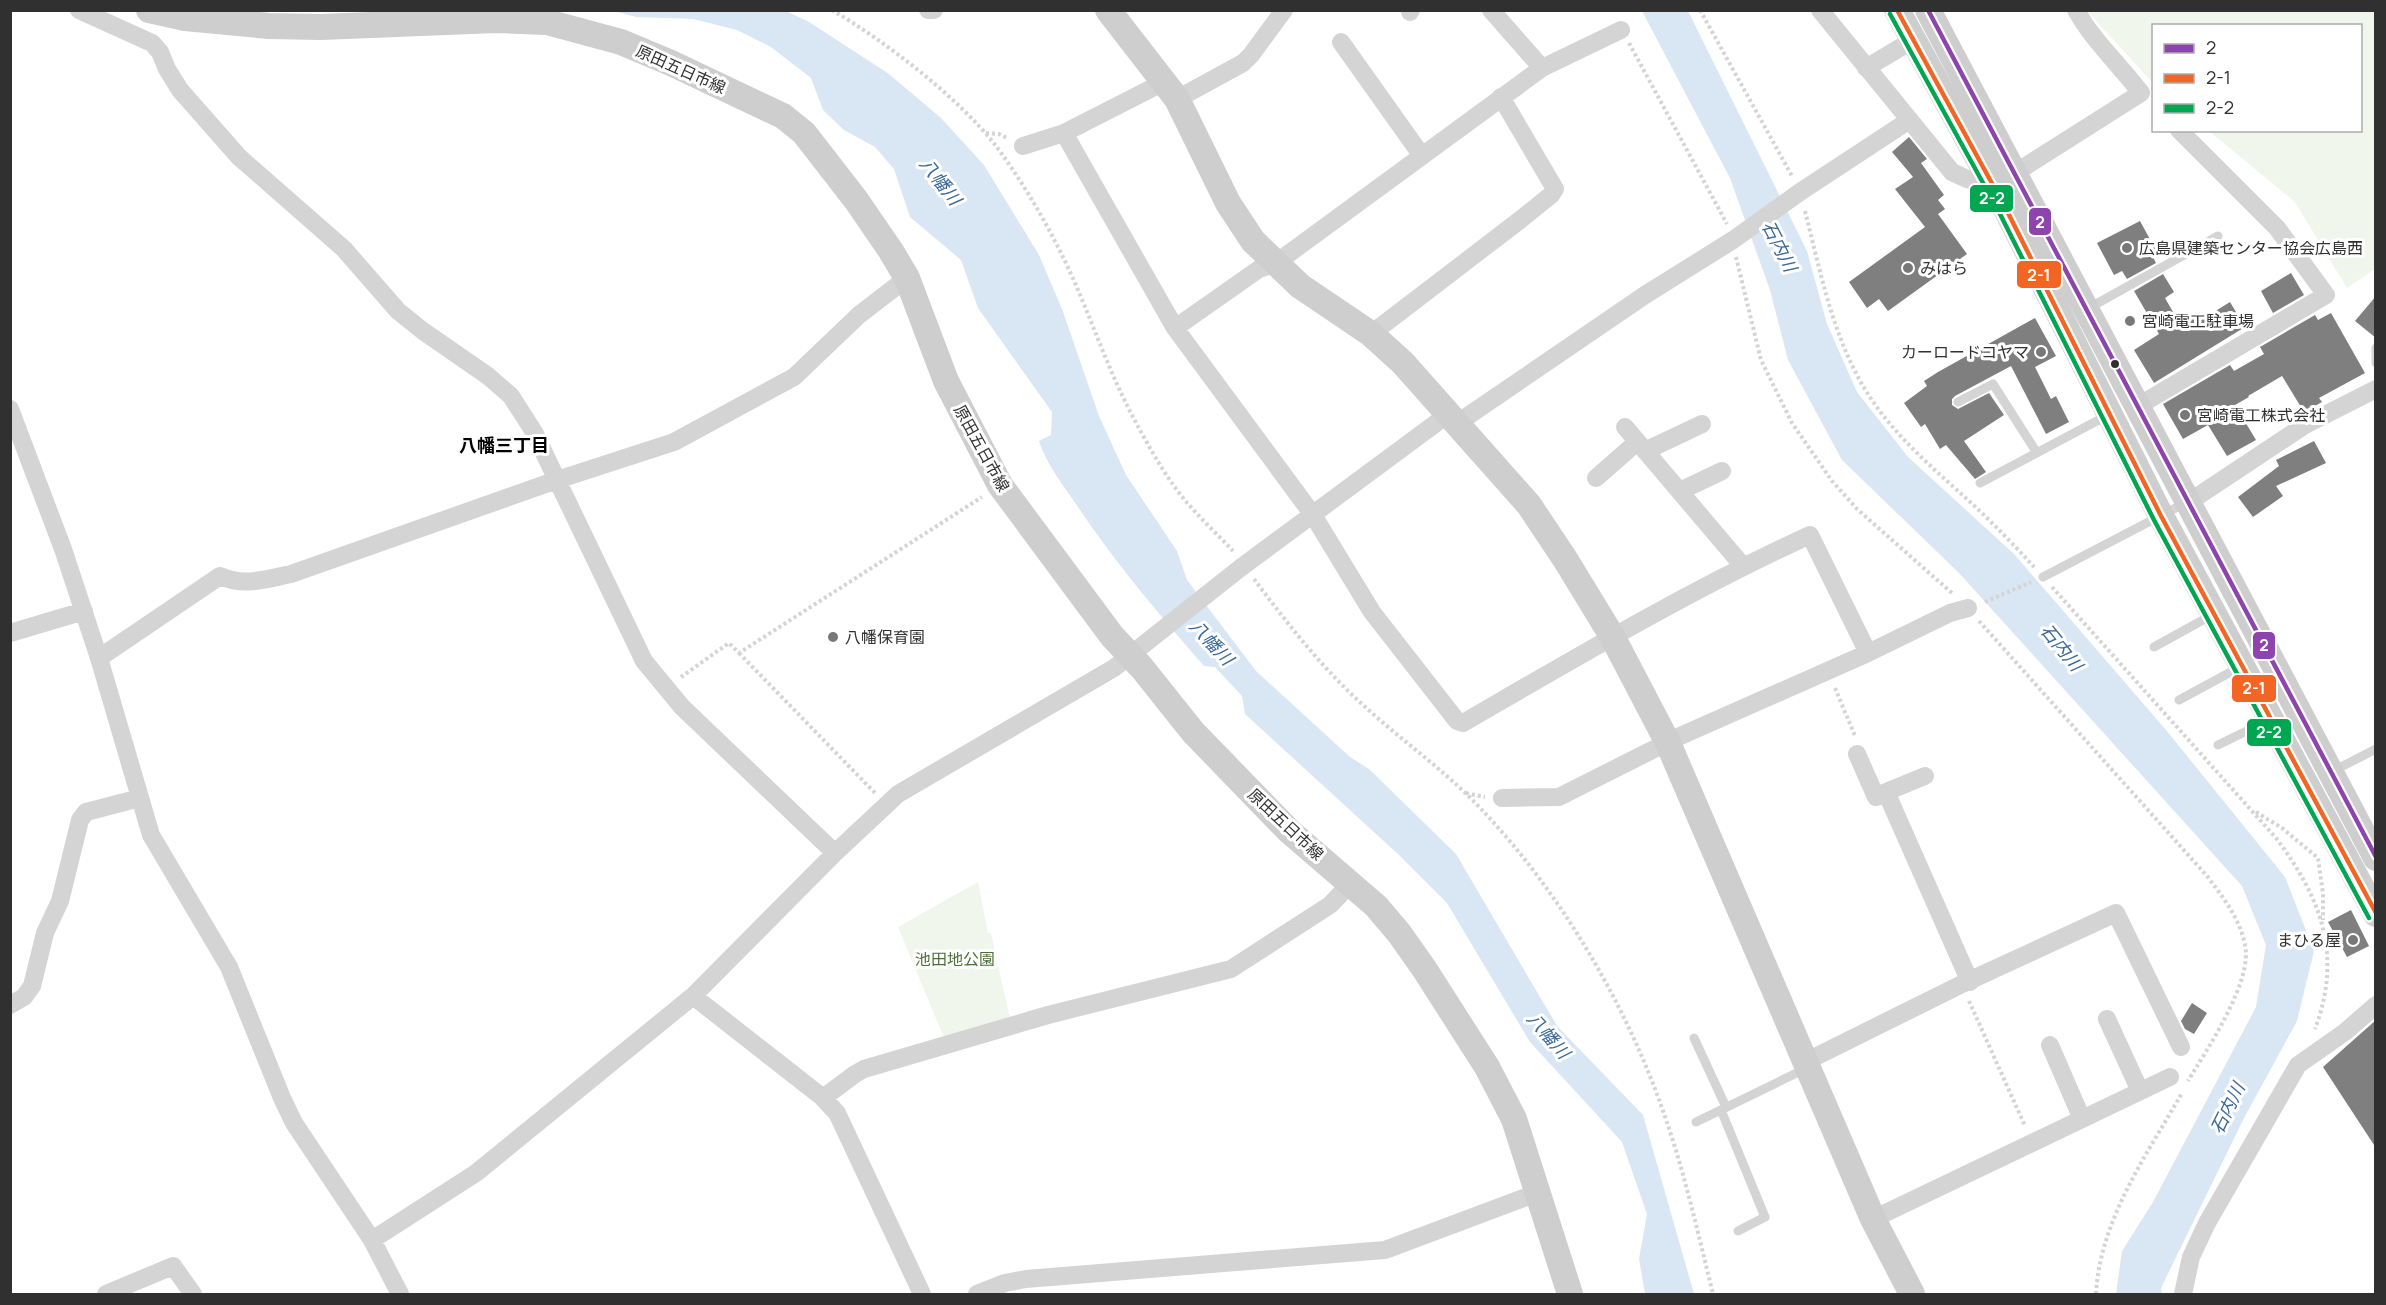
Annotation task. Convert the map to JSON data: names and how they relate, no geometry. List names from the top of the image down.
{
  "streets": {
    "main road": ["原田五日市線"]
  },
  "districts": ["八幡三丁目"],
  "water": ["八幡川", "石内川"],
  "parks": ["池田地公園"],
  "places": [
    "広島県建築センター協会広島西",
    "みはら",
    "宮崎電工駐車場",
    "カーロードコヤマ",
    "宮崎電工株式会社",
    "八幡保育園",
    "まひる屋"
  ],
  "lines": ["transit line 2", "transit line 2-1", "transit line 2-2"],
  "legend": ["2", "2-1", "2-2"]
}
